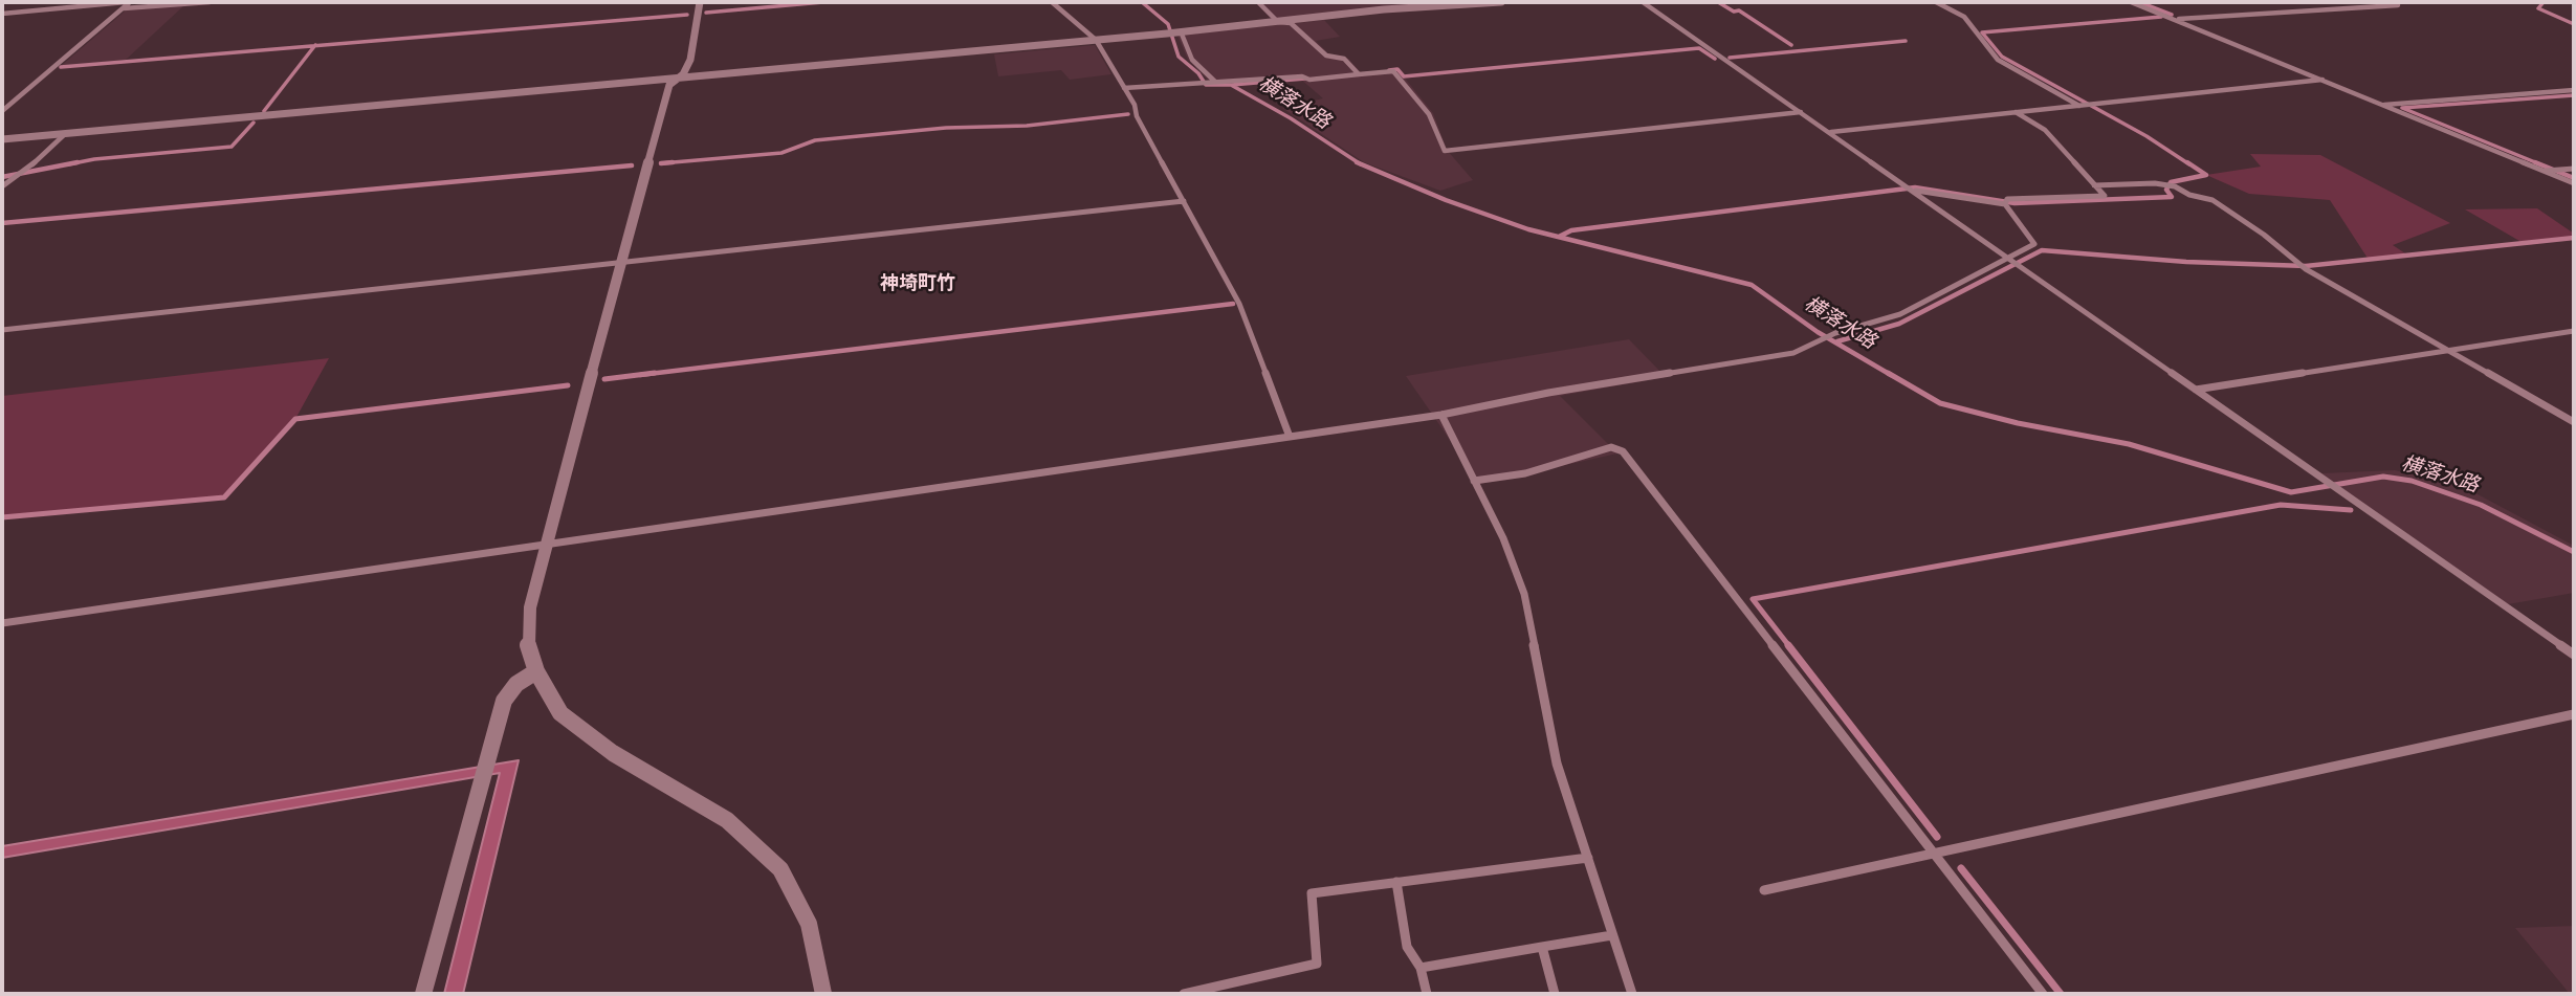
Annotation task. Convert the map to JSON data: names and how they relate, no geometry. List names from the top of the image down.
{
  "districts": ["神埼町竹"],
  "water": ["横落水路"]
}
